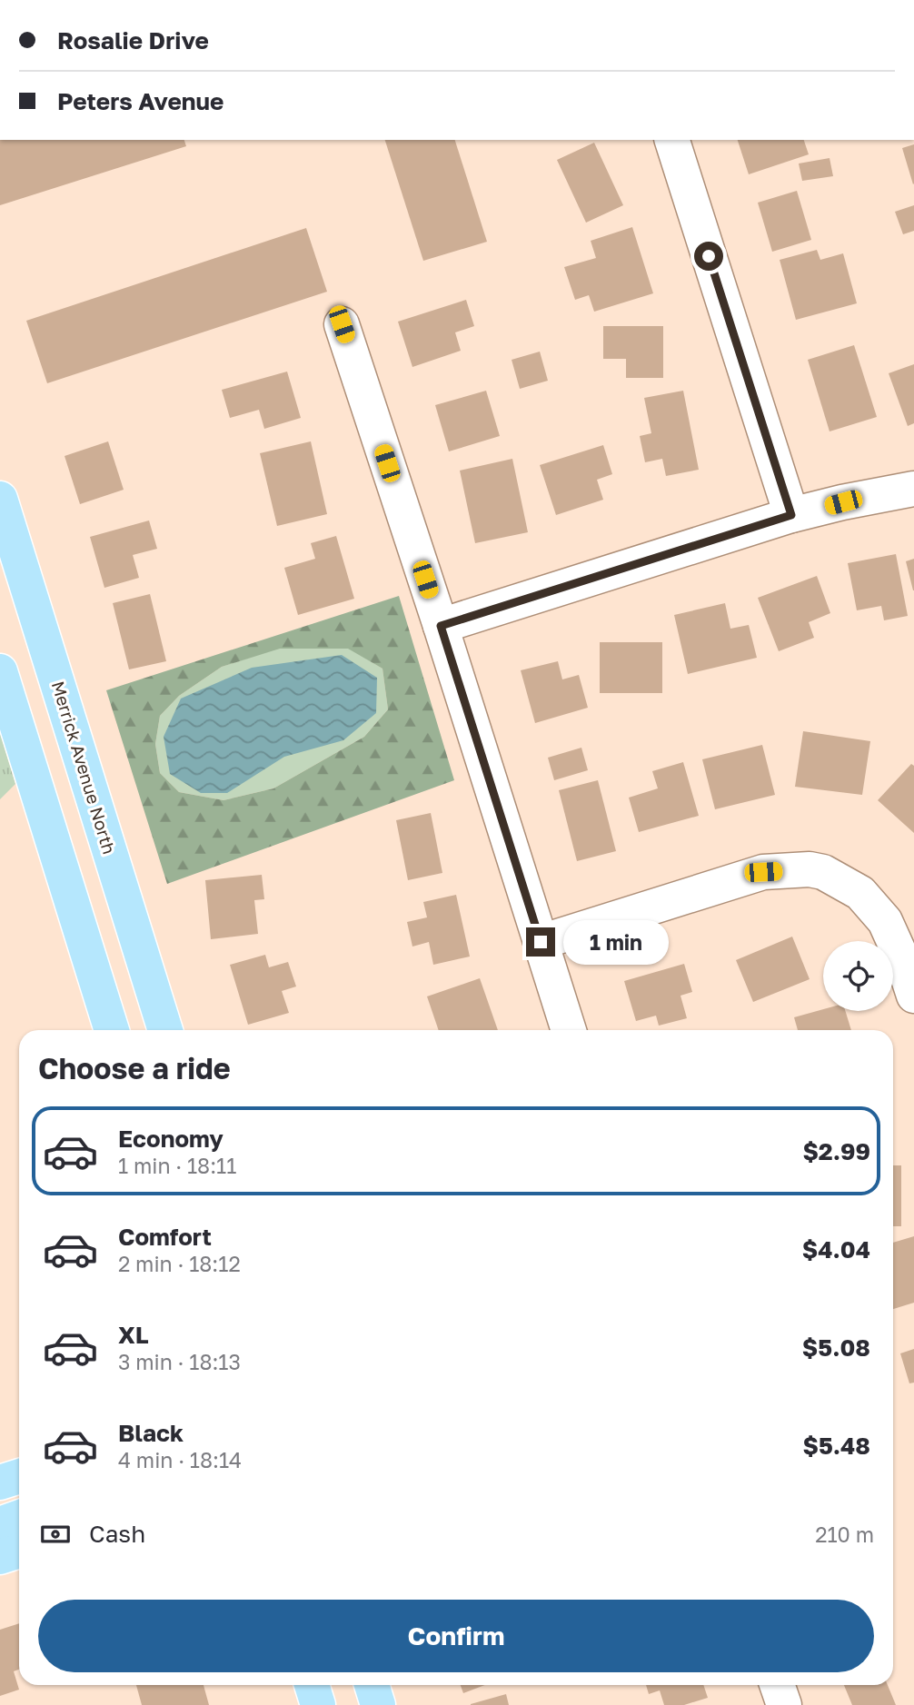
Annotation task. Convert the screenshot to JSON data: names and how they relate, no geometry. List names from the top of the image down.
{
  "streets": {
    "main road": ["Merrick Avenue North"]
  },
  "page": {
    "banner": ["Rosalie Drive", "Peters Avenue"],
    "bubble": "1 min",
    "heading": "Choose a ride",
    "list": [
      {
        "name": "Economy",
        "note": "1 min · 18:11",
        "value": "$2.99"
      },
      {
        "name": "Comfort",
        "note": "2 min · 18:12",
        "value": "$4.04"
      },
      {
        "name": "XL",
        "note": "3 min · 18:13",
        "value": "$5.08"
      },
      {
        "name": "Black",
        "note": "4 min · 18:14",
        "value": "$5.48"
      }
    ],
    "pay": ["Cash", "210 m"],
    "buttons": "Confirm"
  }
}
